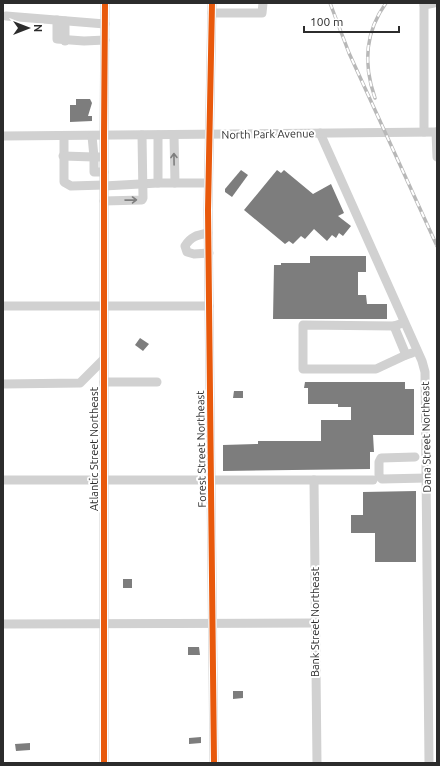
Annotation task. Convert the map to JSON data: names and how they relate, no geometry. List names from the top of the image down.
{
  "streets": {
    "street": [
      "North Park Avenue",
      "Dana Street Northeast",
      "Atlantic Street Northeast",
      "Forest Street Northeast",
      "Bank Street Northeast"
    ]
  },
  "crossings": [
    ["North Park Avenue", "Dana Street Northeast"],
    ["North Park Avenue", "Atlantic Street Northeast"],
    ["North Park Avenue", "Forest Street Northeast"]
  ],
  "scale_bar": "100 m",
  "north": "right"
}
